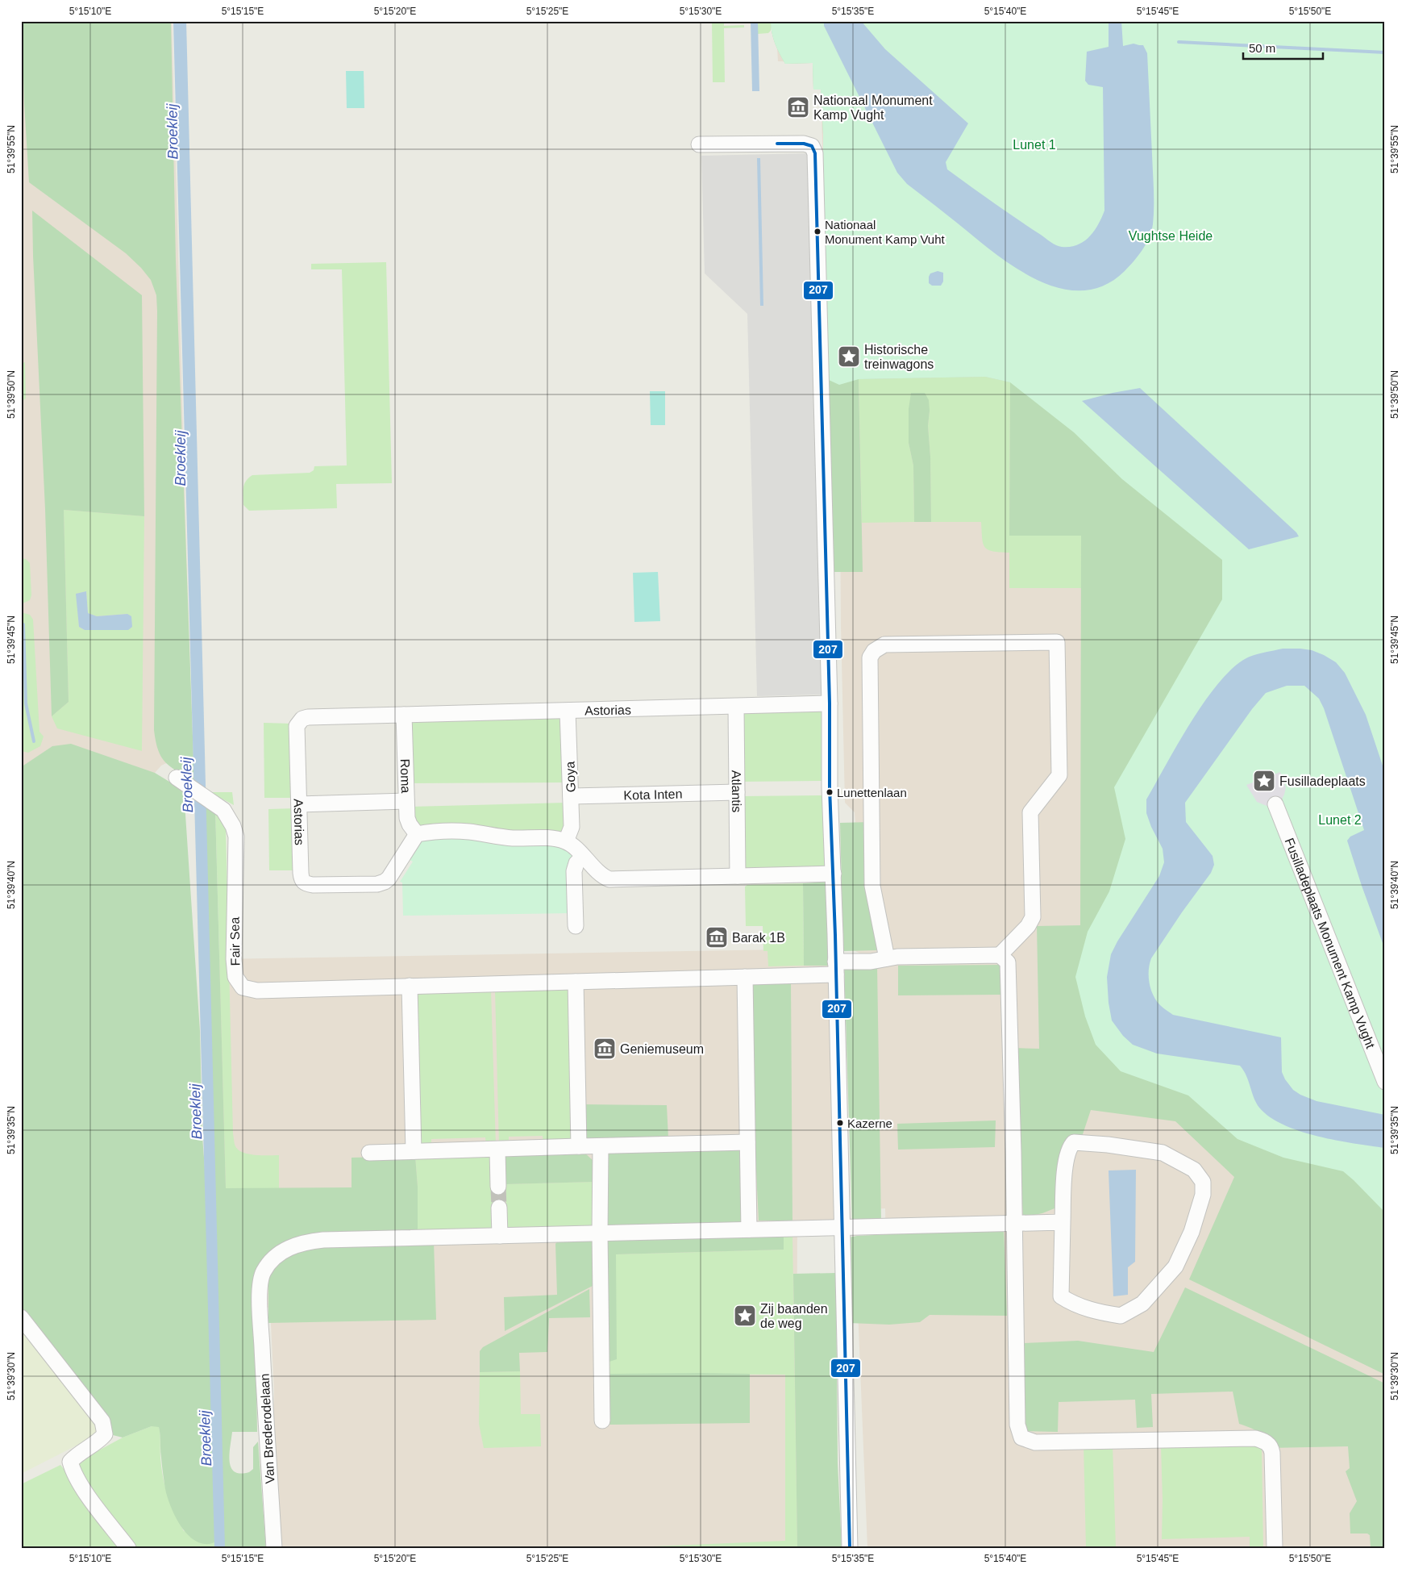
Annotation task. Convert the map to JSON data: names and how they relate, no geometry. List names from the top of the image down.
{
  "streets": {
    "street": [
      "Astorias",
      "Roma",
      "Goya",
      "Atlantis",
      "Kota Inten",
      "Fair Sea",
      "Fusilladeplaats Monument Kamp Vught",
      "Van Brederodelaan"
    ]
  },
  "crossings": [
    ["Astorias", "Roma"],
    ["Astorias", "Goya"],
    ["Astorias", "Atlantis"],
    ["Goya", "Kota Inten"],
    ["Atlantis", "Kota Inten"]
  ],
  "water": ["Broekleij"],
  "parks": ["Lunet 1", "Vughtse Heide", "Lunet 2"],
  "places": {
    "museum": ["Nationaal Monument Kamp Vught", "Barak 1B", "Geniemuseum"],
    "other": ["Nationaal Monument Kamp Vuht", "Lunettenlaan", "Kazerne"],
    "place": ["Historische treinwagons", "Fusilladeplaats", "Zij baanden de weg"]
  },
  "lines": ["transit line 207"],
  "scale_bar": "50 m",
  "coordinates": [
    "5°15'10\"E",
    "5°15'15\"E",
    "5°15'20\"E",
    "5°15'25\"E",
    "5°15'30\"E",
    "5°15'35\"E",
    "5°15'40\"E",
    "5°15'45\"E",
    "5°15'50\"E",
    "51°39'55\"N",
    "51°39'50\"N",
    "51°39'45\"N",
    "51°39'40\"N",
    "51°39'35\"N",
    "51°39'30\"N"
  ]
}
